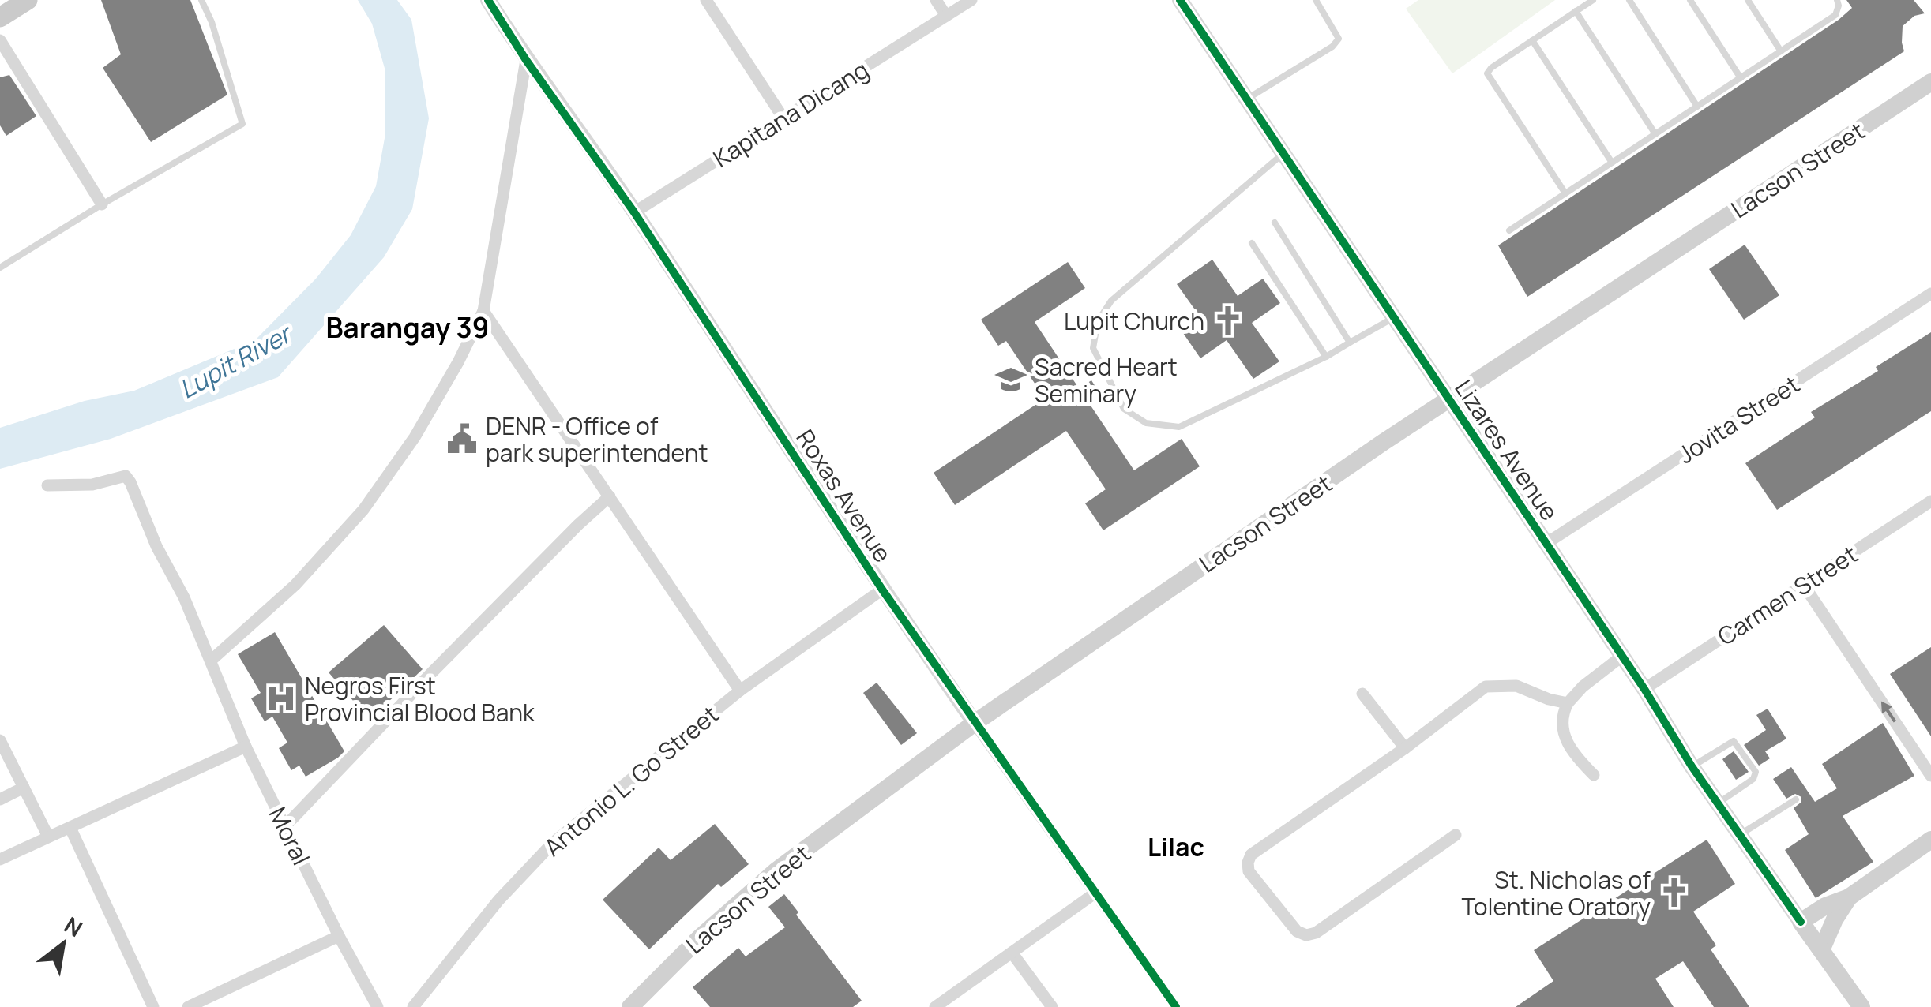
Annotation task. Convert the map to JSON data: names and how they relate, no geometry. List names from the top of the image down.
{
  "streets": {
    "main road": ["Lacson Street", "Lizares Avenue"],
    "street": [
      "Kapitana Dicang",
      "Jovita Street",
      "Roxas Avenue",
      "Carmen Street",
      "Antonio L. Go Street",
      "Moral"
    ]
  },
  "crossings": [
    ["Kapitana Dicang", "Roxas Avenue"],
    ["Lacson Street", "Lizares Avenue"],
    ["Lacson Street", "Roxas Avenue"],
    ["Jovita Street", "Lizares Avenue"],
    ["Lizares Avenue", "Carmen Street"],
    ["Roxas Avenue", "Antonio L. Go Street"]
  ],
  "districts": ["Barangay 39", "Lilac"],
  "water": ["Lupit River"],
  "places": {
    "church": ["Lupit Church", "St. Nicholas of Tolentine Oratory"],
    "school or university": ["Sacred Heart Seminary"],
    "public building": ["DENR - Office of park superintendent"],
    "hospital": ["Negros First Provincial Blood Bank"]
  },
  "north": "top right"
}
